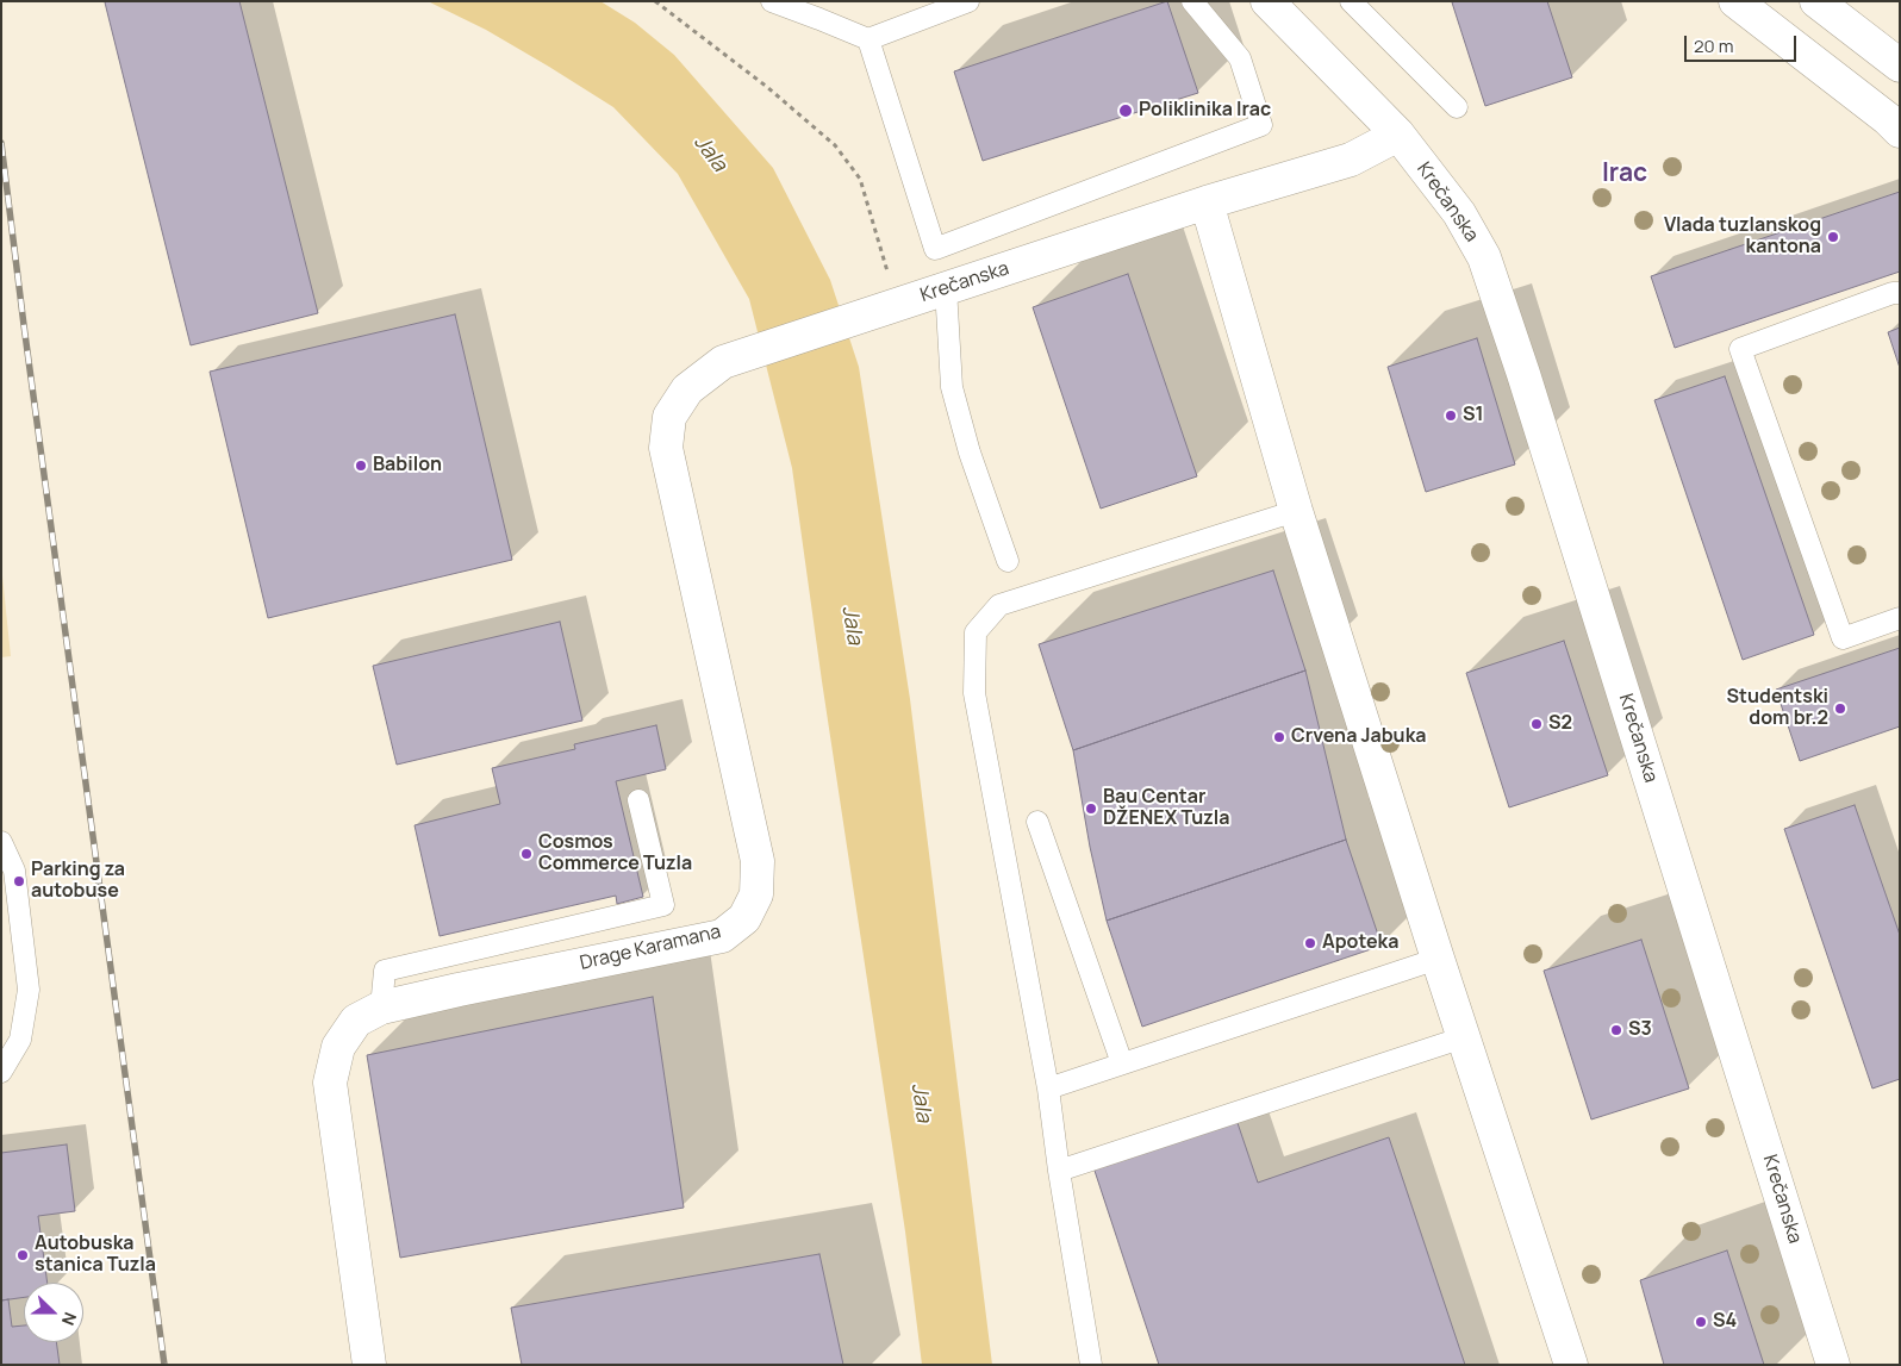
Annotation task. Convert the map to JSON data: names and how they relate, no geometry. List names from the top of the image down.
{
  "streets": {
    "street": ["Krečanska", "Drage Karamana"]
  },
  "crossings": [
    ["Krečanska", "Drage Karamana"]
  ],
  "districts": ["Irac"],
  "water": ["Jala"],
  "places": [
    "Poliklinika Irac",
    "Vlada tuzlanskog kantona",
    "S1",
    "Babilon",
    "Studentski dom br.2",
    "S2",
    "Crvena Jabuka",
    "Bau Centar DŽENEX Tuzla",
    "Cosmos Commerce Tuzla",
    "Parking za autobuse",
    "Apoteka",
    "S3",
    "Autobuska stanica Tuzla",
    "S4"
  ],
  "scale_bar": "20 m",
  "north": "right"
}
